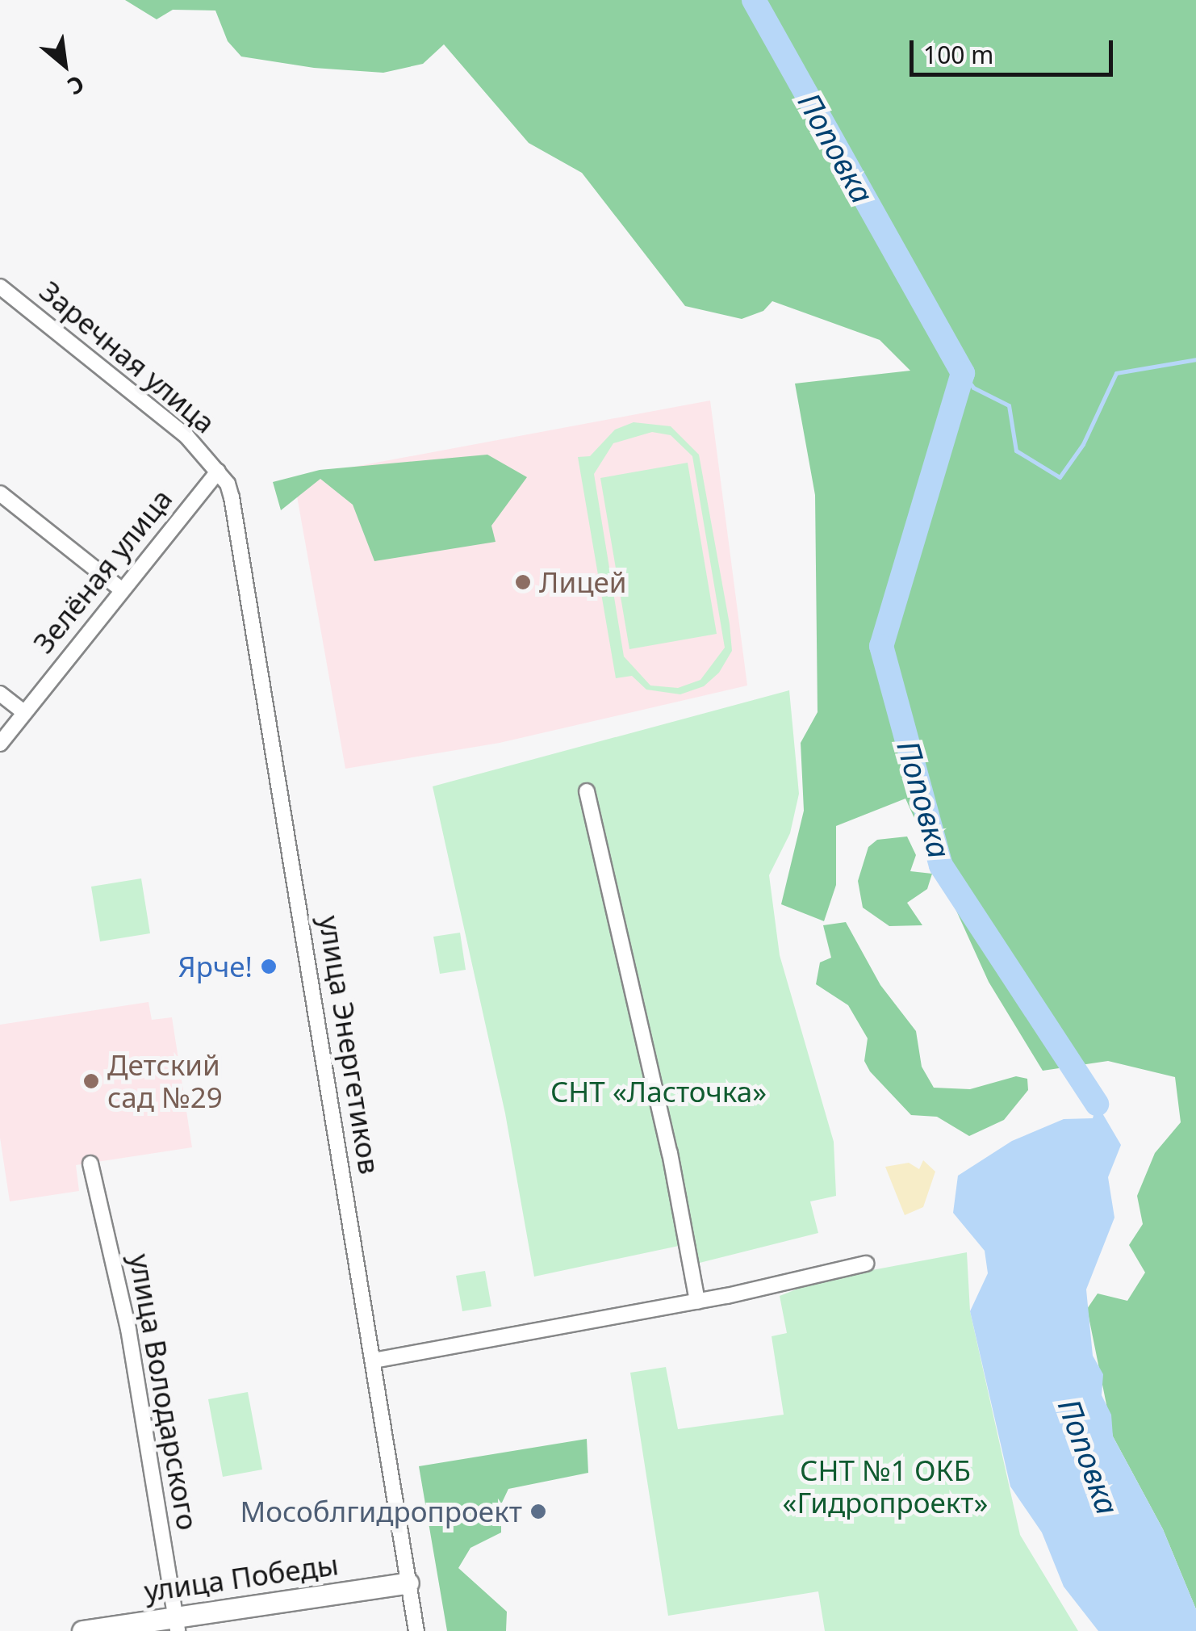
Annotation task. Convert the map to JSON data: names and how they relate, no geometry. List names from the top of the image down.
{
  "streets": {
    "street": [
      "Заречная улица",
      "Зелёная улица",
      "улица Энергетиков",
      "улица Володарского",
      "улица Победы"
    ]
  },
  "crossings": [
    ["Заречная улица", "Зелёная улица"],
    ["Заречная улица", "улица Энергетиков"],
    ["Зелёная улица", "улица Энергетиков"],
    ["улица Энергетиков", "улица Победы"],
    ["улица Володарского", "улица Победы"]
  ],
  "water": ["Поповка"],
  "parks": ["СНТ «Ласточка»", "СНТ №1 ОКБ «Гидропроект»"],
  "places": [
    "Лицей",
    "Ярче!",
    "Детский сад №29",
    "Мособлгидропроект"
  ],
  "scale_bar": "100 m",
  "north": "bottom right"
}
